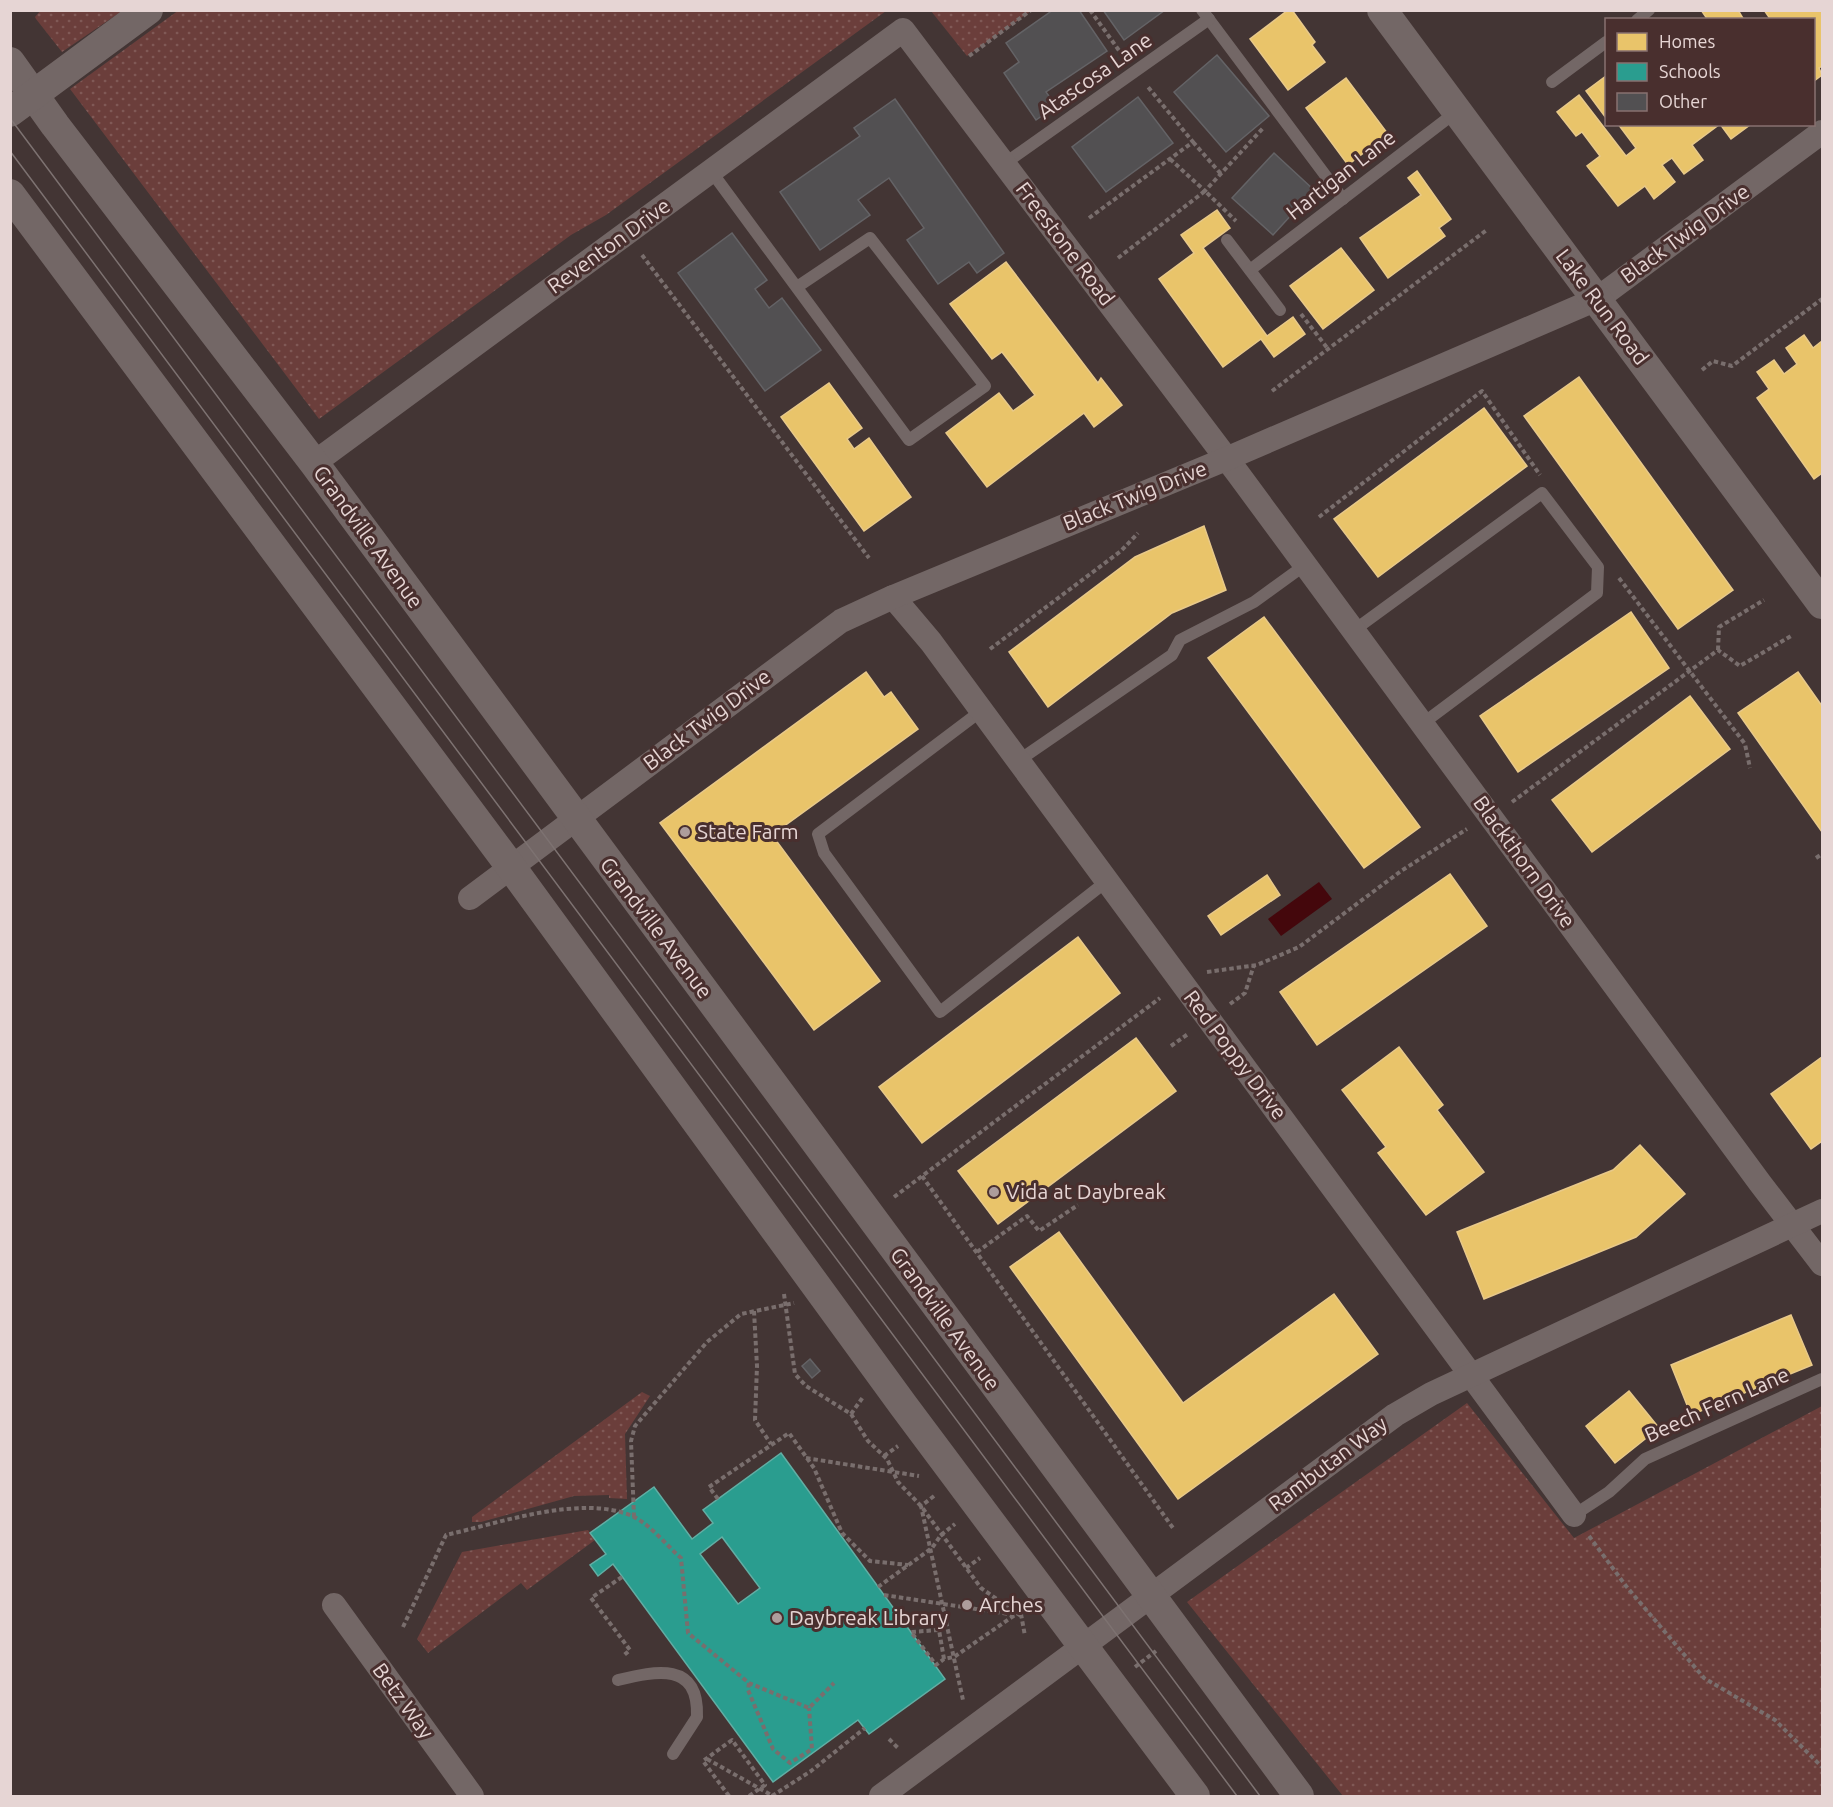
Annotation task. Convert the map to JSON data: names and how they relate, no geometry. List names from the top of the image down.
{
  "streets": {
    "street": [
      "Black Twig Drive",
      "Freestone Road",
      "Reventon Drive",
      "Lake Run Road",
      "Grandville Avenue",
      "Blackthorn Drive",
      "Red Poppy Drive",
      "Rambutan Way",
      "Betz Way"
    ],
    "lane": ["Atascosa Lane", "Hartigan Lane", "Beech Fern Lane"]
  },
  "crossings": [
    ["Atascosa Lane", "Hartigan Lane"],
    ["Atascosa Lane", "Freestone Road"],
    ["Hartigan Lane", "Lake Run Road"],
    ["Black Twig Drive", "Freestone Road"],
    ["Black Twig Drive", "Lake Run Road"],
    ["Black Twig Drive", "Grandville Avenue"],
    ["Black Twig Drive", "Blackthorn Drive"],
    ["Black Twig Drive", "Red Poppy Drive"],
    ["Freestone Road", "Reventon Drive"],
    ["Freestone Road", "Blackthorn Drive"],
    ["Reventon Drive", "Grandville Avenue"],
    ["Grandville Avenue", "Rambutan Way"],
    ["Blackthorn Drive", "Rambutan Way"],
    ["Red Poppy Drive", "Beech Fern Lane"],
    ["Red Poppy Drive", "Rambutan Way"]
  ],
  "places": [
    "State Farm",
    "Vida at Daybreak",
    "Arches",
    "Daybreak Library"
  ],
  "legend": ["Homes", "Schools", "Other"]
}
